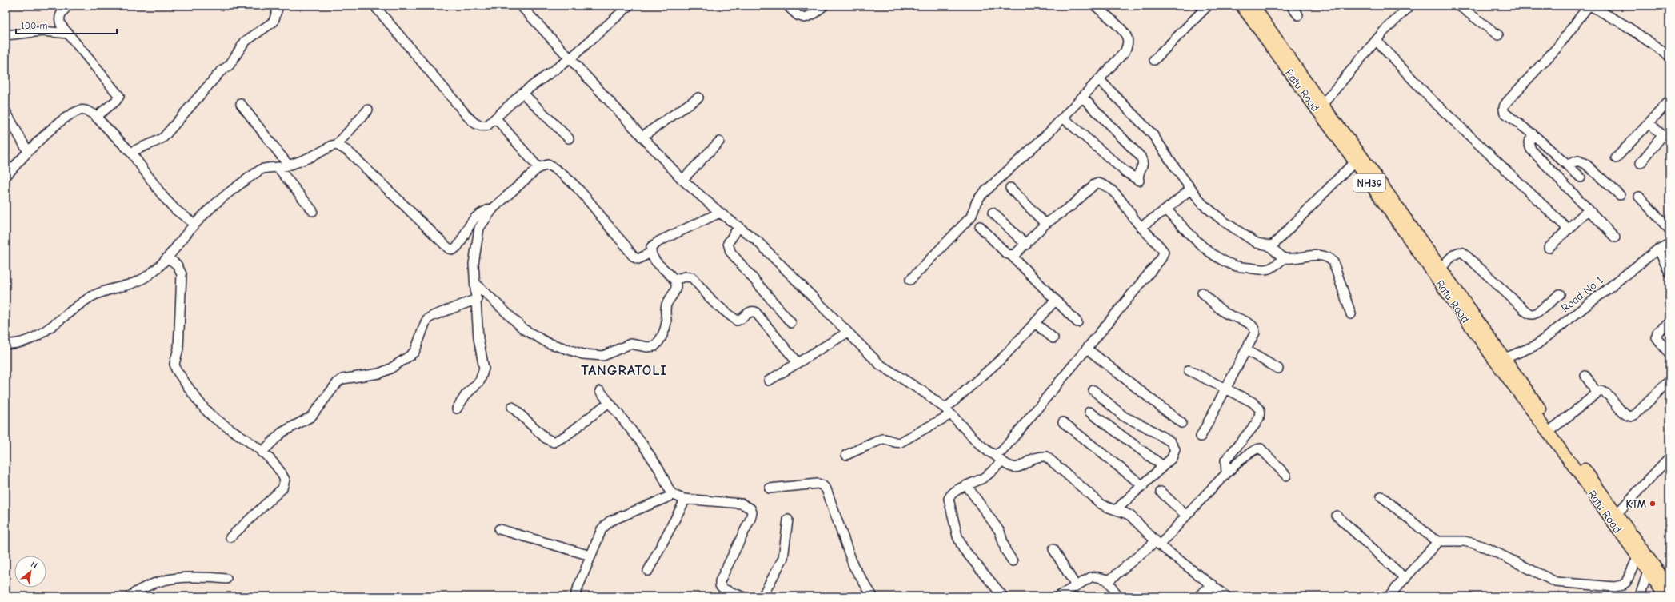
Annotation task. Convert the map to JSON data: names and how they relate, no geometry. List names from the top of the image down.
{
  "streets": {
    "main road": ["Ratu Road", "NH39"],
    "street": ["Road No 1"]
  },
  "crossings": [
    ["Ratu Road", "Road No 1"]
  ],
  "districts": ["TANGRATOLI"],
  "places": ["KTM"],
  "scale_bar": "100 m",
  "north": "top right"
}
